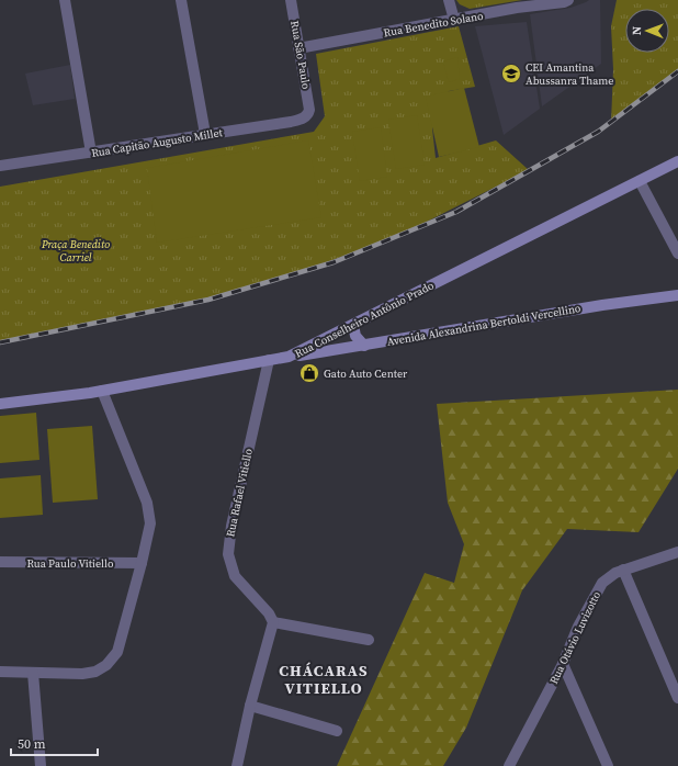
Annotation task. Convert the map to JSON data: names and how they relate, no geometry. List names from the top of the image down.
{
  "streets": {
    "main road": ["Rua Conselheiro Antônio Prado", "Avenida Alexandrina Bertoldi Vercellino"],
    "street": [
      "Rua Benedito Solano",
      "Rua São Paulo",
      "Rua Capitão Augusto Millet",
      "Rua Rafael Vitiello",
      "Rua Paulo Vitiello",
      "Rua Otávio Luvizotto"
    ]
  },
  "crossings": [
    ["Rua Benedito Solano", "Rua São Paulo"],
    ["Rua São Paulo", "Rua Capitão Augusto Millet"],
    ["Rua Conselheiro Antônio Prado", "Avenida Alexandrina Bertoldi Vercellino"],
    ["Rua Conselheiro Antônio Prado", "Rua Rafael Vitiello"]
  ],
  "districts": ["CHÁCARAS VITIELLO"],
  "parks": ["Praça Benedito Carriel"],
  "places": {
    "school or university": ["CEI Amantina Abussanra Thame"],
    "shop": ["Gato Auto Center"]
  },
  "scale_bar": "50 m",
  "north": "left"
}
